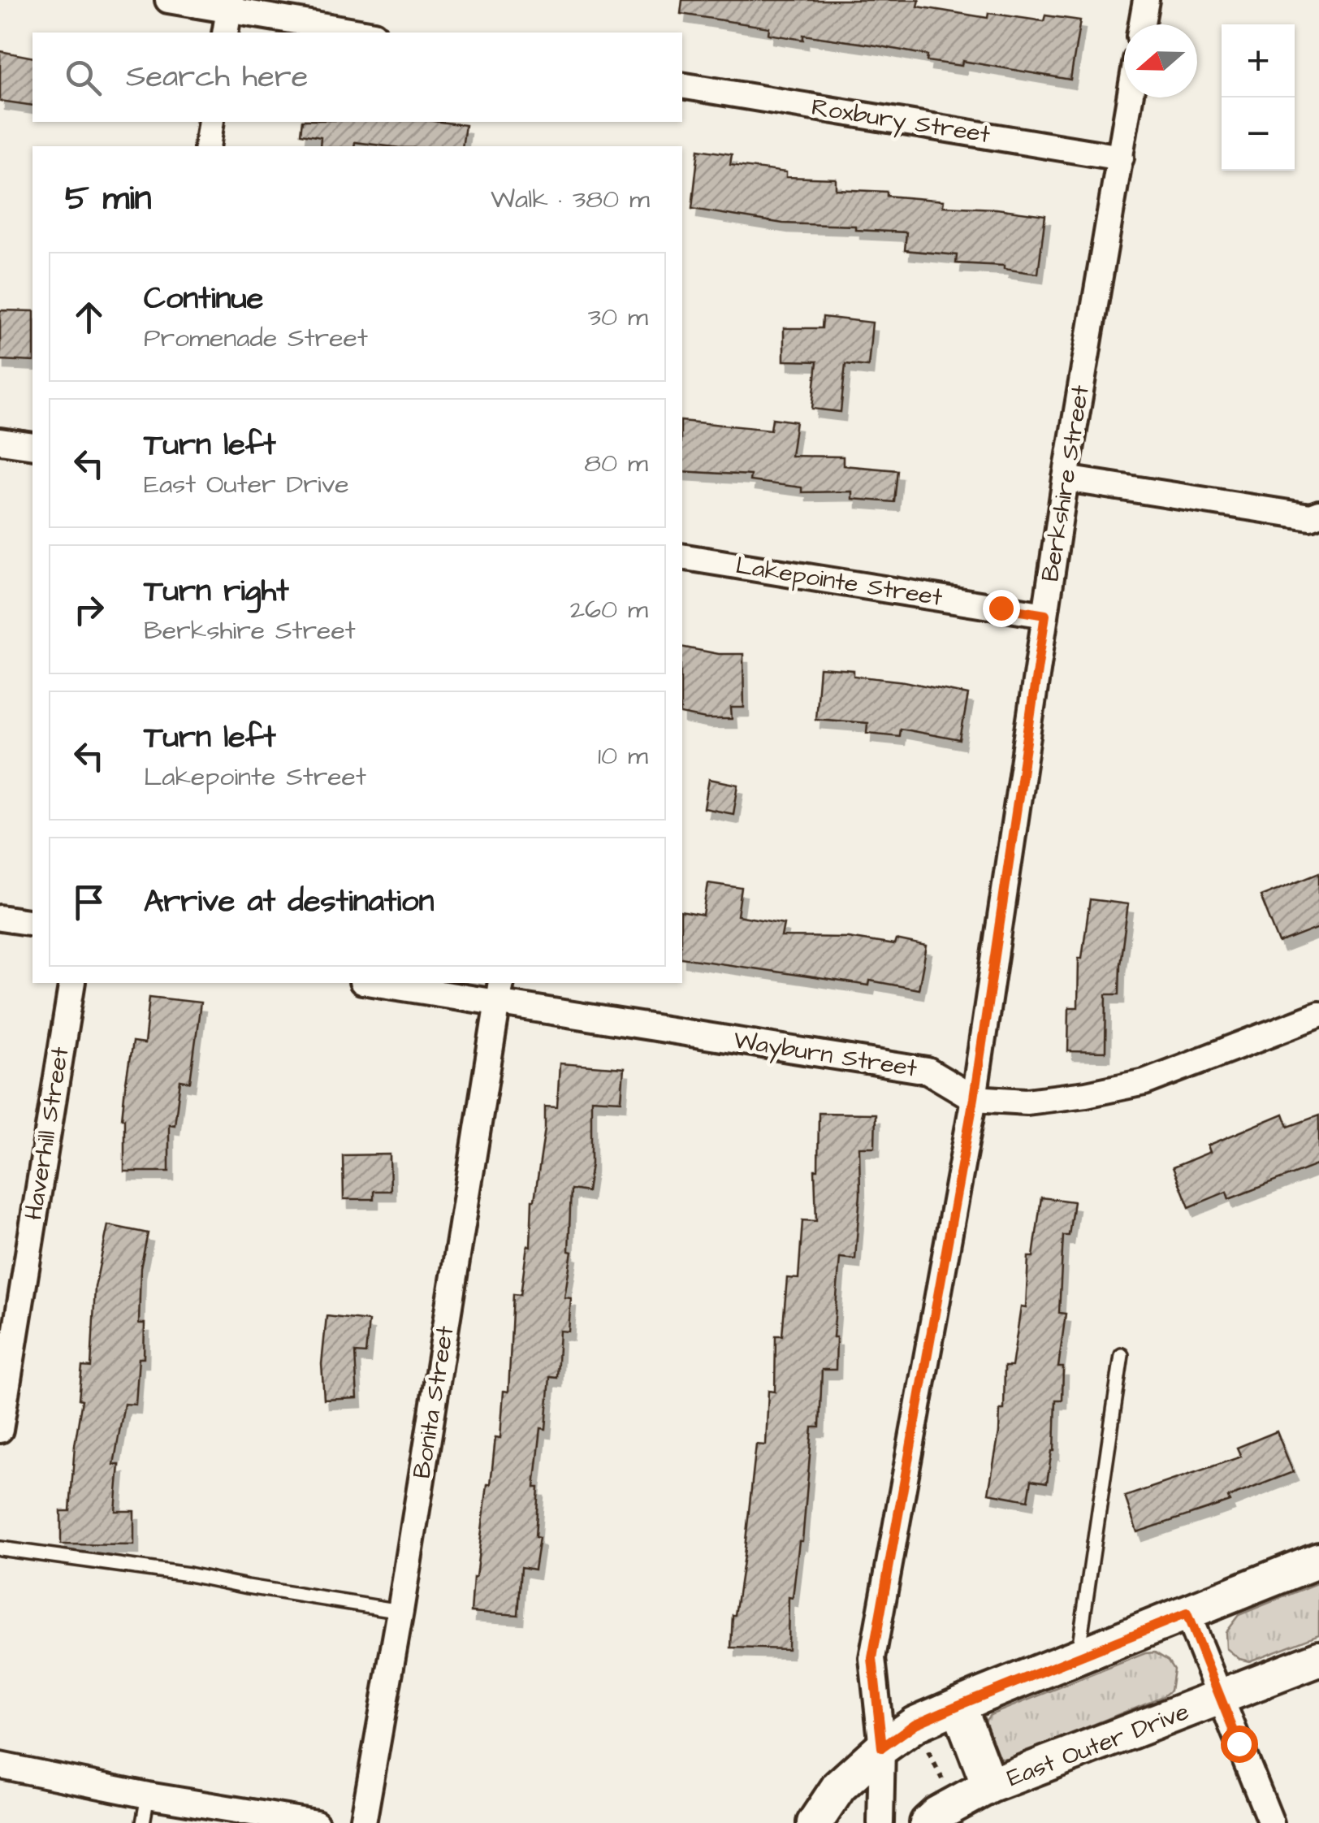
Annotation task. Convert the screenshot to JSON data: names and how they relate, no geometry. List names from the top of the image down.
{
  "streets": {
    "street": [
      "Roxbury Street",
      "Berkshire Street",
      "Lakepointe Street",
      "Wayburn Street",
      "Haverhill Street",
      "Bonita Street",
      "East Outer Drive"
    ]
  },
  "crossings": [
    ["Roxbury Street", "Berkshire Street"],
    ["Berkshire Street", "Lakepointe Street"],
    ["Berkshire Street", "Wayburn Street"],
    ["Wayburn Street", "Bonita Street"]
  ],
  "north": "left",
  "page": {
    "map_buttons": ["+", "−"],
    "search": "Search here",
    "heading": ["5 min", "Walk · 380 m"],
    "list": [
      ["Continue", "Promenade Street", "30 m"],
      ["Turn left", "East Outer Drive", "80 m"],
      ["Turn right", "Berkshire Street", "260 m"],
      ["Turn left", "Lakepointe Street", "10 m"],
      "Arrive at destination"
    ]
  }
}
